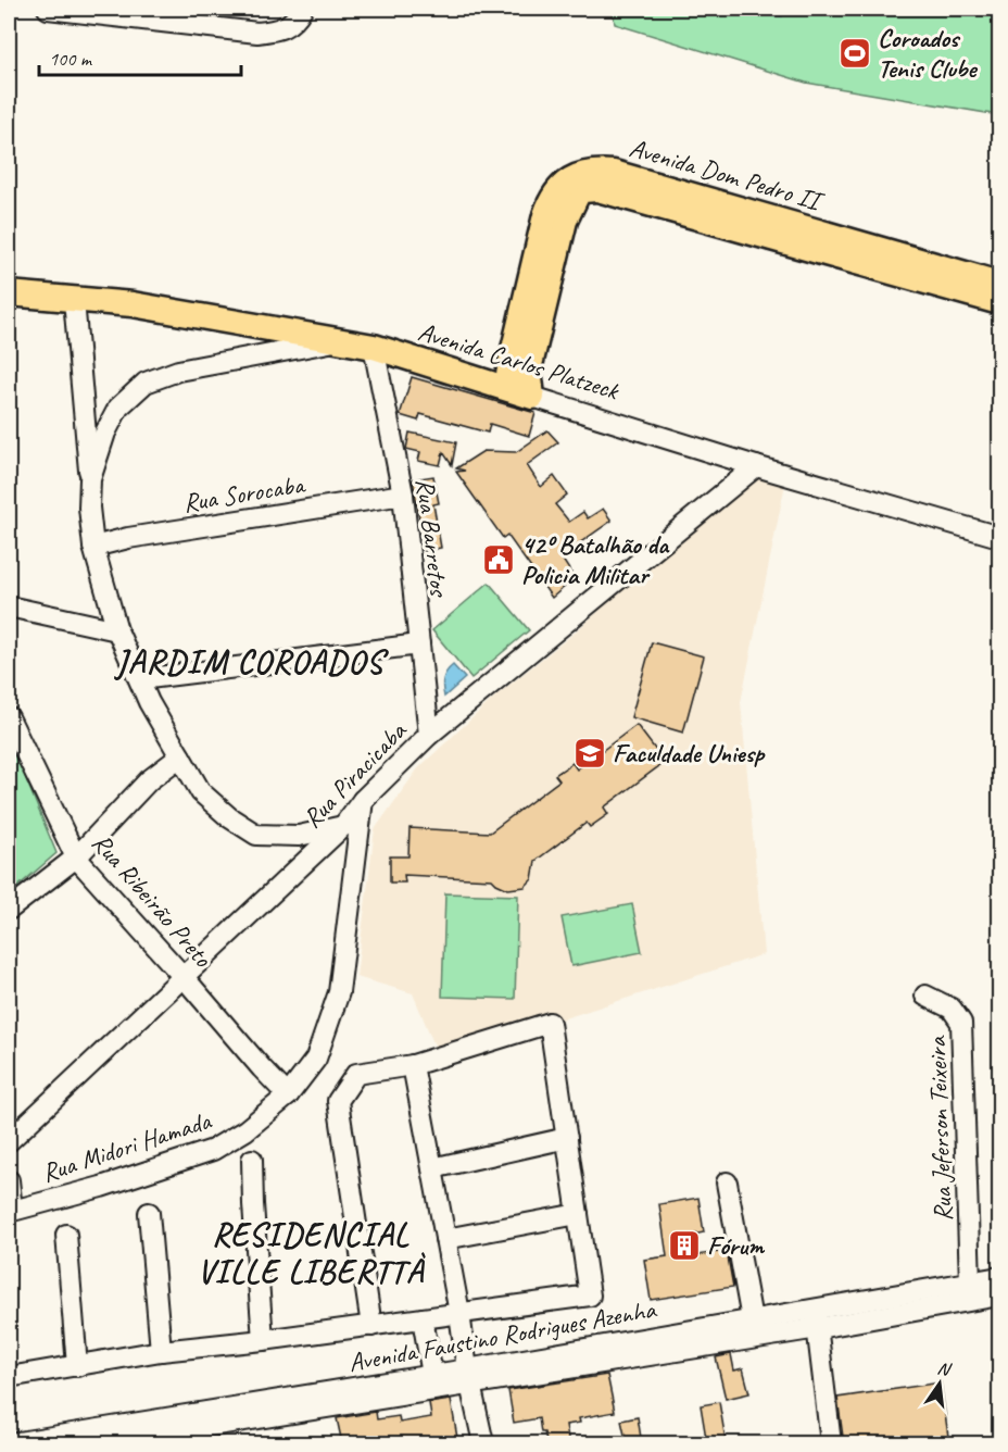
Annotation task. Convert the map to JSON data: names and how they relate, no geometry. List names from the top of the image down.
{
  "streets": {
    "main road": ["Avenida Dom Pedro II", "Avenida Carlos Platzeck"],
    "street": [
      "Rua Sorocaba",
      "Rua Barretos",
      "Rua Piracicaba",
      "Rua Ribeirão Preto",
      "Rua Jeferson Teixeira",
      "Rua Midori Hamada",
      "Avenida Faustino Rodrigues Azenha"
    ]
  },
  "crossings": [
    ["Avenida Dom Pedro II", "Avenida Carlos Platzeck"],
    ["Avenida Carlos Platzeck", "Rua Barretos"],
    ["Avenida Carlos Platzeck", "Rua Piracicaba"],
    ["Rua Sorocaba", "Rua Barretos"],
    ["Rua Barretos", "Rua Piracicaba"],
    ["Rua Piracicaba", "Rua Ribeirão Preto"],
    ["Rua Piracicaba", "Rua Midori Hamada"],
    ["Rua Ribeirão Preto", "Rua Midori Hamada"],
    ["Rua Jeferson Teixeira", "Avenida Faustino Rodrigues Azenha"]
  ],
  "districts": ["JARDIM COROADOS", "RESIDENCIAL VILLE LIBERTTÀ"],
  "places": {
    "sports": ["Coroados Tenis Clube"],
    "public building": ["42º Batalhão da Policia Militar"],
    "school or university": ["Faculdade Uniesp"],
    "building": ["Fórum"]
  },
  "scale_bar": "100 m",
  "north": "top"
}
